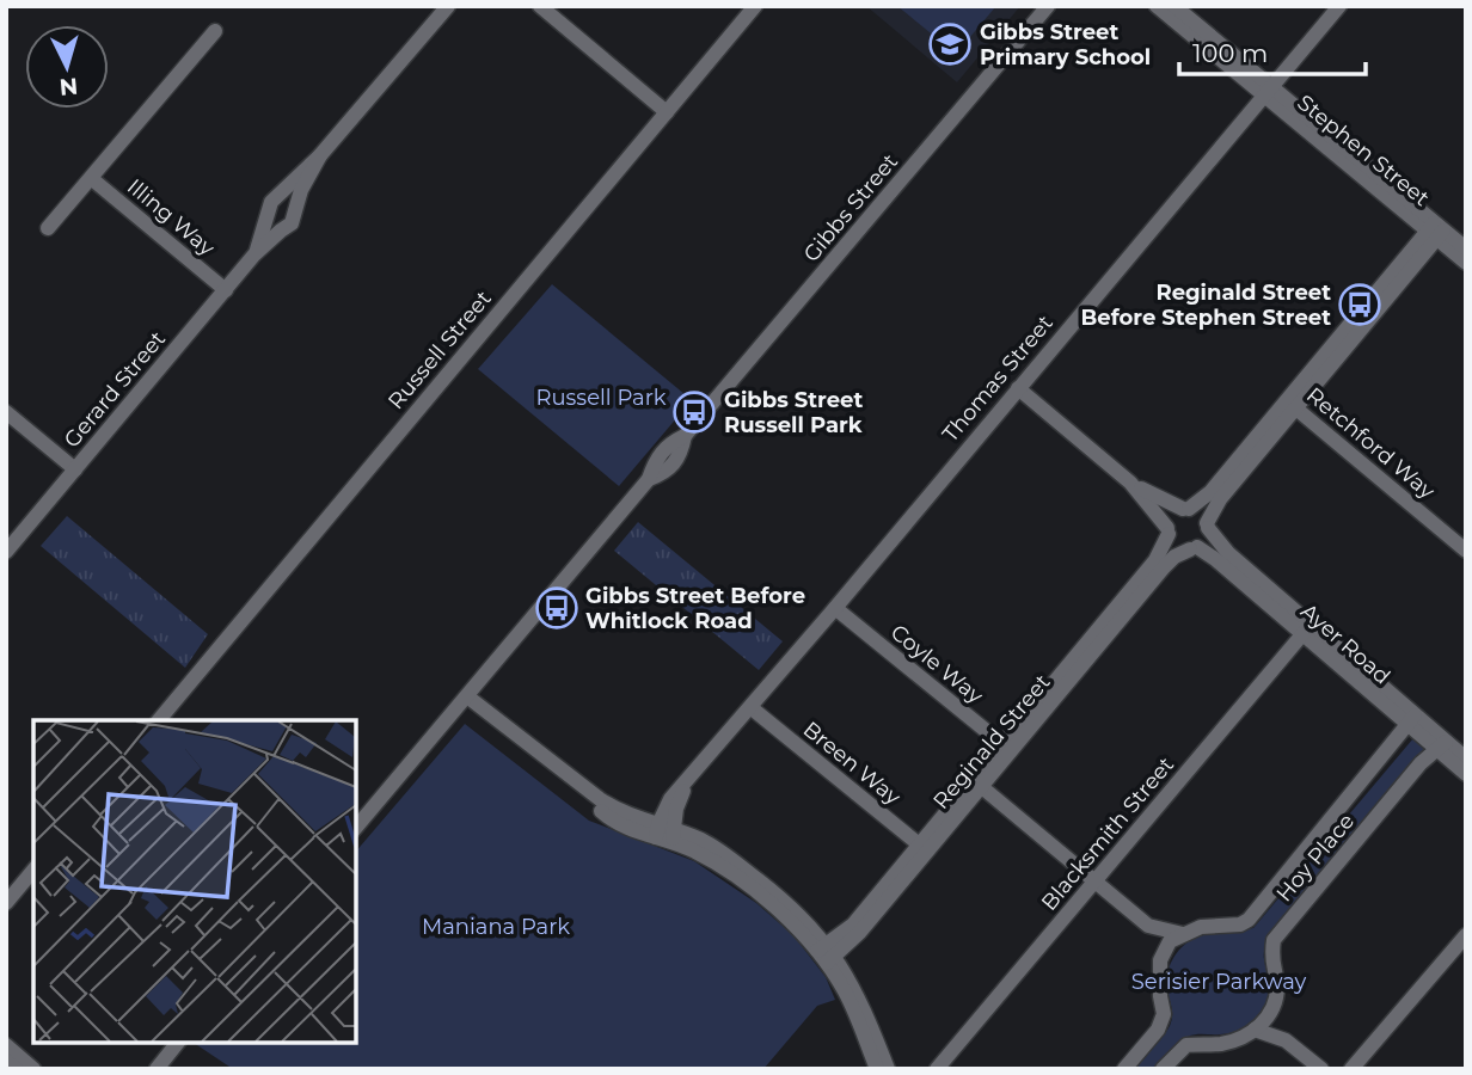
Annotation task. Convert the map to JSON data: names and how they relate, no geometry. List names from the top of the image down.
{
  "streets": {
    "street": [
      "Stephen Street",
      "Gibbs Street",
      "Illing Way",
      "Russell Street",
      "Thomas Street",
      "Gerard Street",
      "Retchford Way",
      "Ayer Road",
      "Coyle Way",
      "Reginald Street",
      "Breen Way",
      "Blacksmith Street",
      "Hoy Place"
    ]
  },
  "crossings": [
    ["Stephen Street", "Thomas Street"],
    ["Illing Way", "Gerard Street"],
    ["Thomas Street", "Coyle Way"],
    ["Thomas Street", "Breen Way"],
    ["Ayer Road", "Reginald Street"],
    ["Ayer Road", "Blacksmith Street"],
    ["Ayer Road", "Hoy Place"],
    ["Coyle Way", "Reginald Street"],
    ["Reginald Street", "Breen Way"]
  ],
  "parks": ["Russell Park", "Maniana Park", "Serisier Parkway"],
  "places": {
    "school or university": ["Gibbs Street Primary School"],
    "bus stop": ["Reginald Street Before Stephen Street", "Gibbs Street Russell Park", "Gibbs Street Before Whitlock Road"]
  },
  "scale_bar": "100 m",
  "north": "bottom"
}
